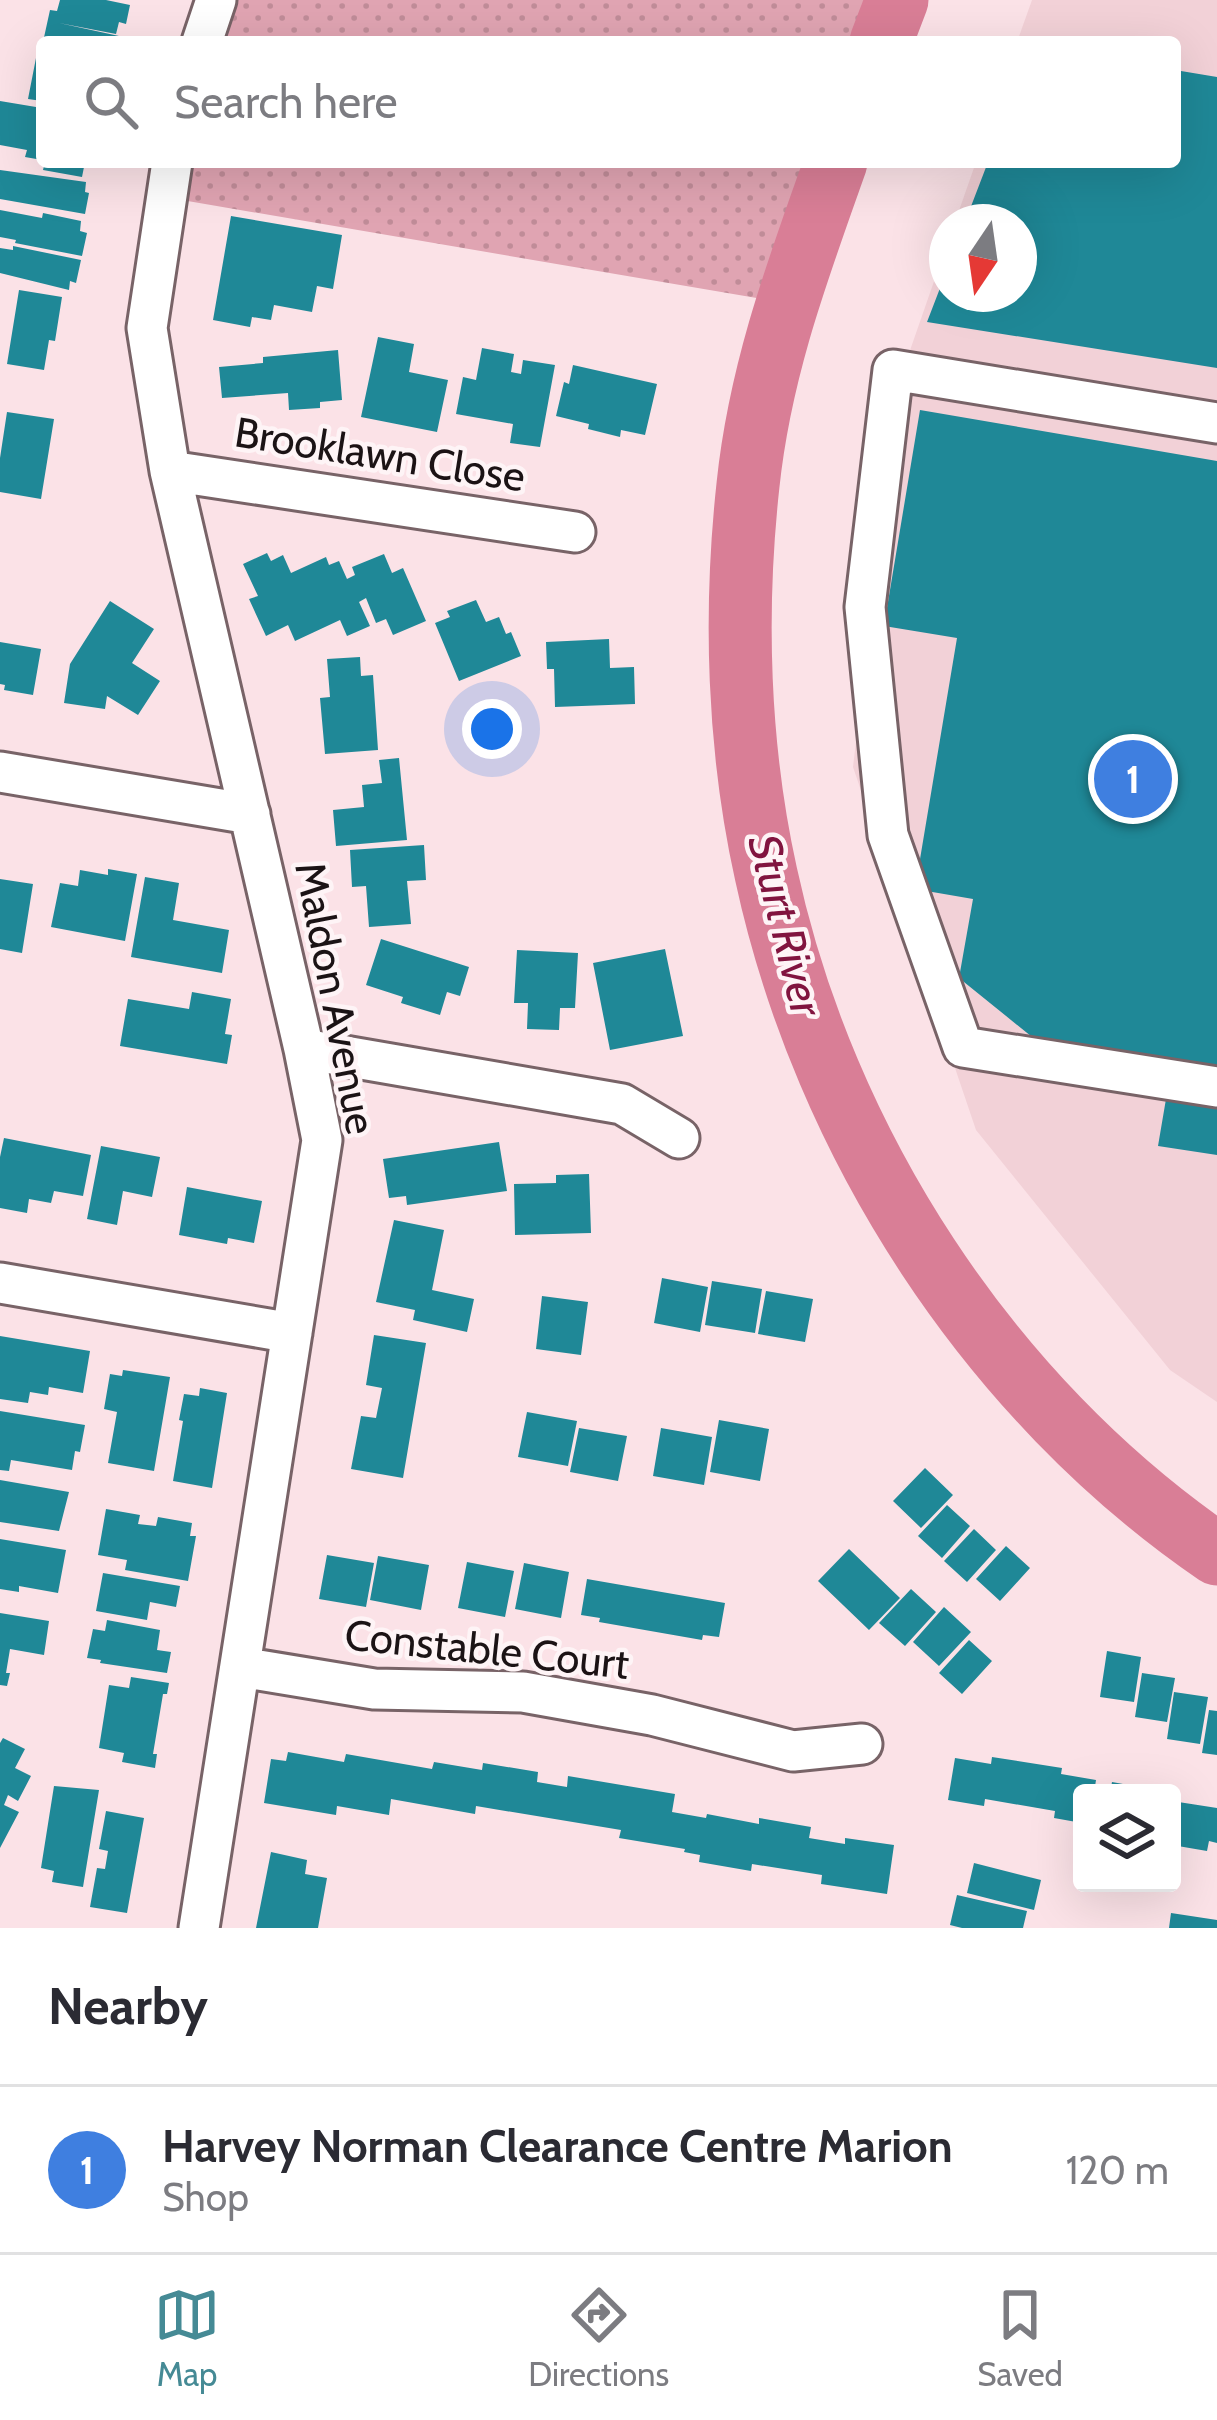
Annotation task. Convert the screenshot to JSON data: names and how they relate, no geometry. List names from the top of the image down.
{
  "streets": {
    "street": ["Brooklawn Close", "Maldon Avenue", "Constable Court"]
  },
  "crossings": [
    ["Brooklawn Close", "Maldon Avenue"],
    ["Maldon Avenue", "Constable Court"]
  ],
  "water": ["Sturt River"],
  "north": "bottom",
  "page": {
    "search": "Search here",
    "pins": "1",
    "heading": "Nearby",
    "list": [
      {
        "mark": "1",
        "name": "Harvey Norman Clearance Centre Marion",
        "note": "Shop",
        "value": "120 m"
      }
    ],
    "nav": ["Map", "Directions", "Saved"]
  }
}
